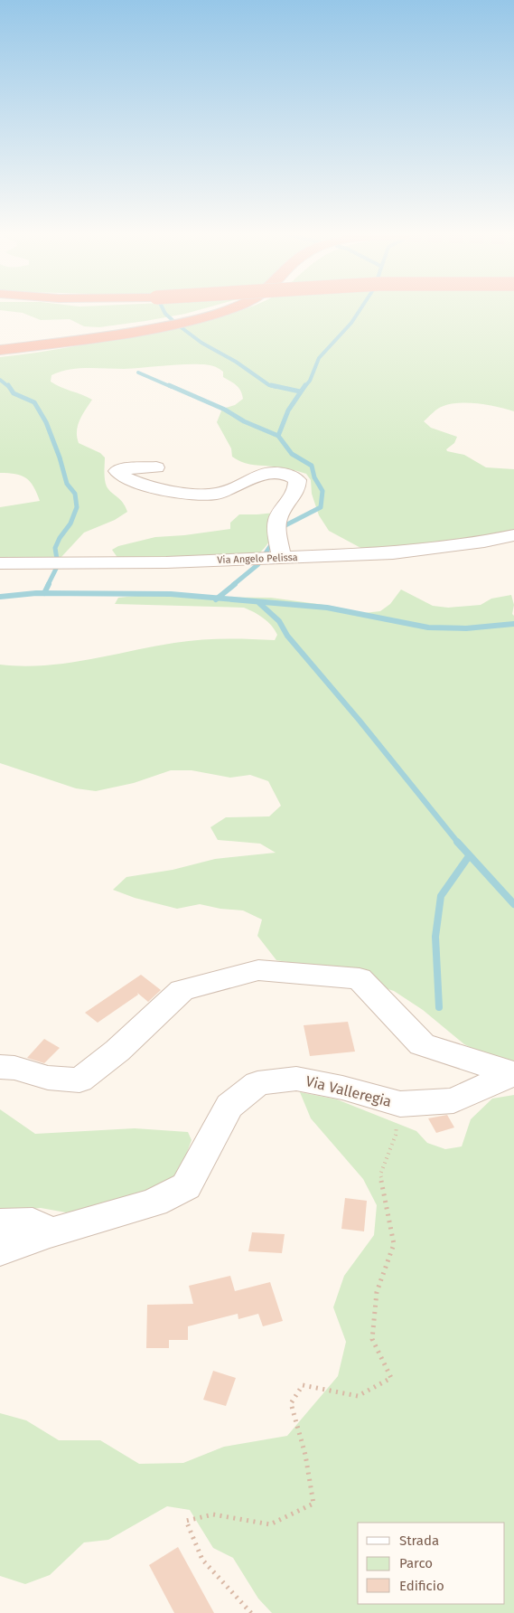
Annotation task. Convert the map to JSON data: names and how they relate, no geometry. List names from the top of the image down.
{
  "streets": {
    "street": ["Via Angelo Pelissa", "Via Valleregia"]
  },
  "legend": ["Strada", "Parco", "Edificio"]
}
